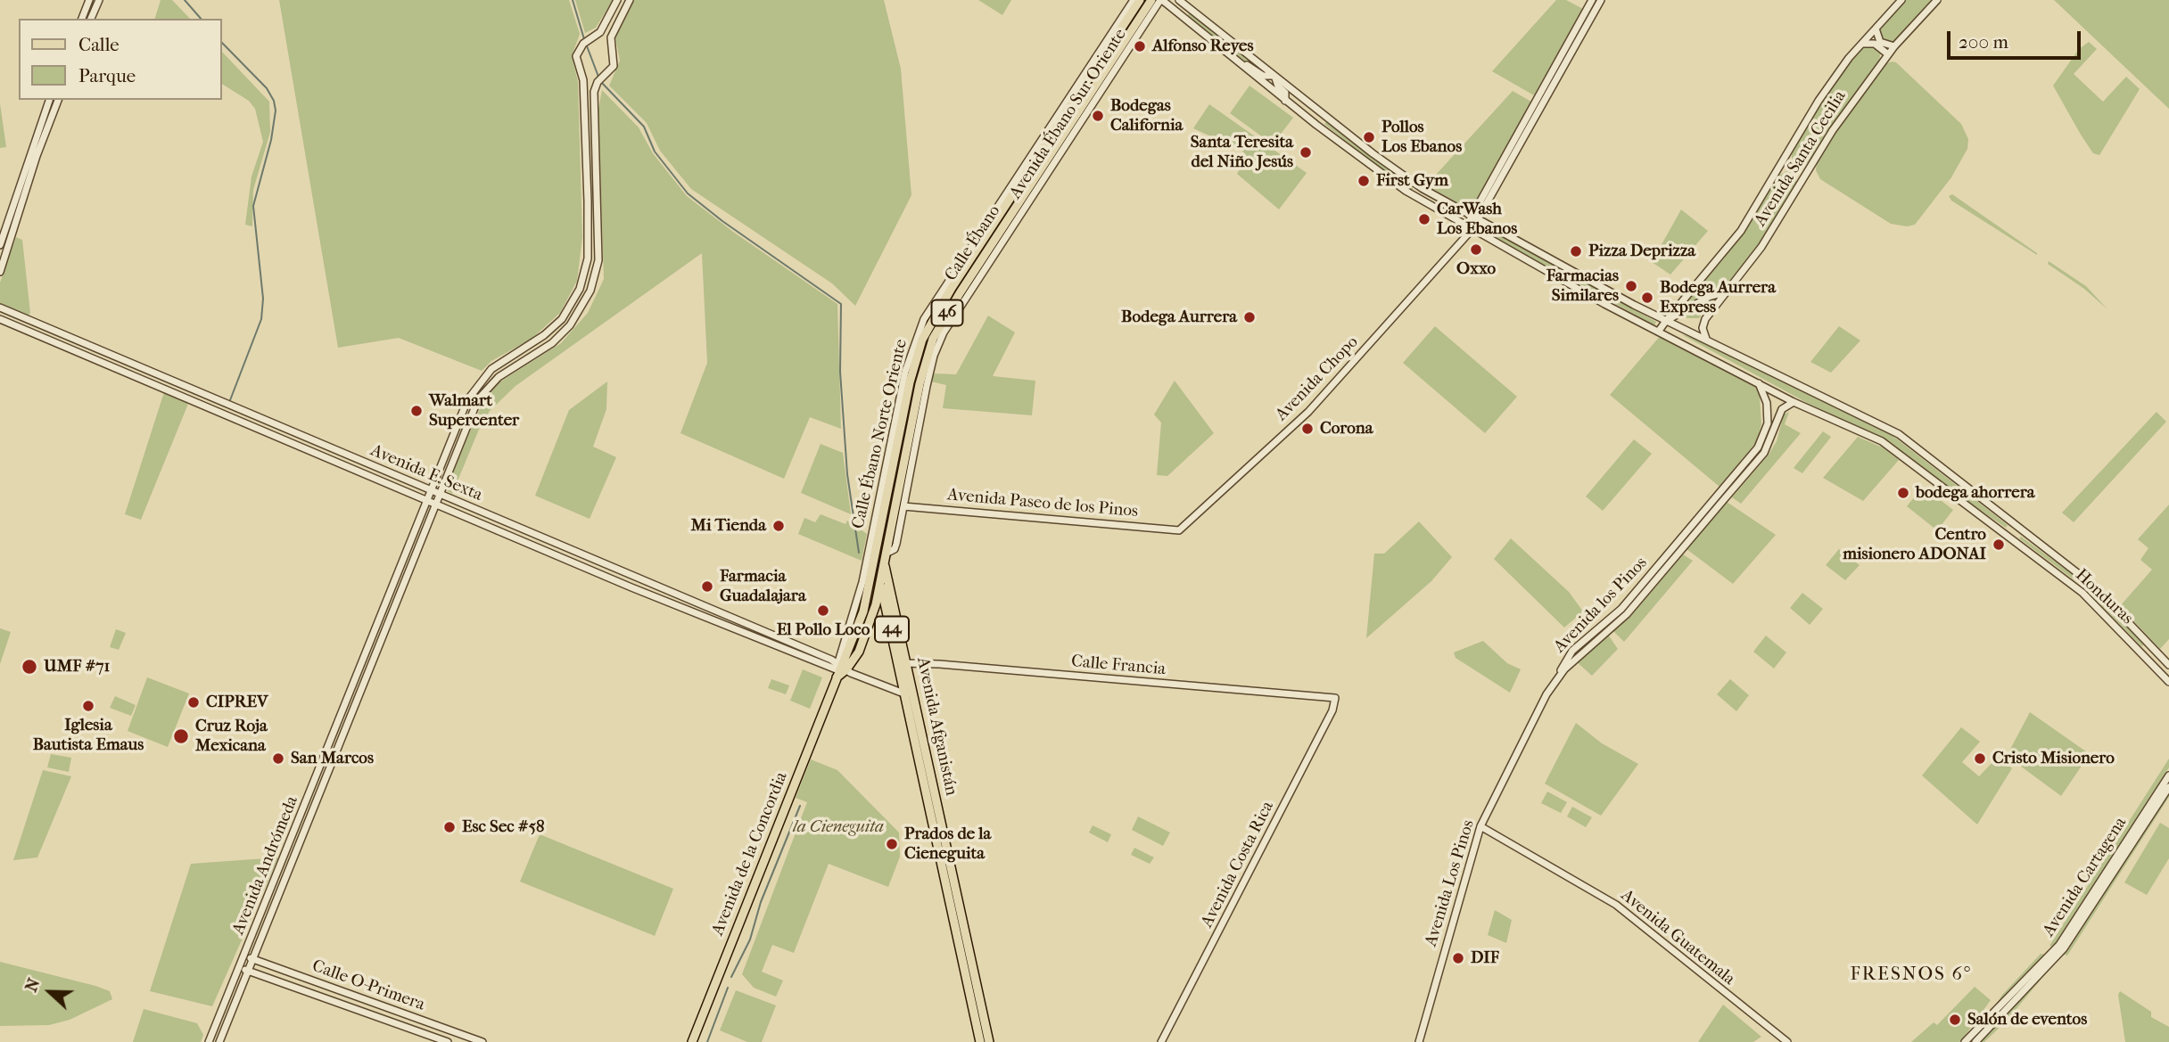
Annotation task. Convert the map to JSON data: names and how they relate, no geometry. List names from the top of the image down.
{
  "streets": {
    "main road": [
      "Calle Ébano",
      "46",
      "44",
      "Avenida Afganistán",
      "Avenida de la Concordia"
    ],
    "street": [
      "Avenida Ébano Sur Oriente",
      "Avenida Santa Cecilia",
      "Avenida Chopo",
      "Calle Ébano Norte Oriente",
      "Avenida E. Sexta",
      "Avenida Paseo de los Pinos",
      "Honduras",
      "Avenida los Pinos",
      "Calle Francia",
      "Avenida Costa Rica",
      "Avenida Andrómeda",
      "Avenida Cartagena",
      "Avenida Los Pinos",
      "Avenida Guatemala",
      "Calle O-Primera"
    ]
  },
  "crossings": [
    ["Avenida Ébano Sur Oriente", "Calle Ébano"],
    ["Avenida Ébano Sur Oriente", "Avenida Paseo de los Pinos"],
    ["Avenida Santa Cecilia", "Honduras"],
    ["Calle Ébano", "Calle Ébano Norte Oriente"],
    ["Calle Ébano", "Avenida E. Sexta"],
    ["Calle Ébano", "Avenida Afganistán"],
    ["Calle Ébano", "Avenida de la Concordia"],
    ["Avenida Chopo", "Avenida Paseo de los Pinos"],
    ["Avenida Chopo", "Honduras"],
    ["Calle Ébano Norte Oriente", "Avenida E. Sexta"],
    ["Calle Ébano Norte Oriente", "Avenida de la Concordia"],
    ["Avenida E. Sexta", "Avenida de la Concordia"],
    ["Avenida E. Sexta", "Avenida Andrómeda"],
    ["Honduras", "Avenida los Pinos"],
    ["Avenida los Pinos", "Avenida Los Pinos"],
    ["Calle Francia", "Avenida Afganistán"],
    ["Calle Francia", "Avenida Costa Rica"],
    ["Avenida Andrómeda", "Calle O-Primera"],
    ["Avenida Los Pinos", "Avenida Guatemala"]
  ],
  "districts": ["FRESNOS 6°"],
  "parks": ["la Cieneguita"],
  "places": [
    "Alfonso Reyes",
    "Bodegas California",
    "Pollos Los Ebanos",
    "Santa Teresita del Niño Jesús",
    "First Gym",
    "CarWash Los Ebanos",
    "Oxxo",
    "Pizza Deprizza",
    "Farmacias Similares",
    "Bodega Aurrera Express",
    "Bodega Aurrera",
    "Walmart Supercenter",
    "Corona",
    "bodega ahorrera",
    "Mi Tienda",
    "Centro misionero ADONAI",
    "Farmacia Guadalajara",
    "El Pollo Loco",
    "UMF #71",
    "CIPREV",
    "Iglesia Bautista Emaus",
    "Cruz Roja Mexicana",
    "San Marcos",
    "Cristo Misionero",
    "Esc Sec #58",
    "Prados de la Cieneguita",
    "DIF",
    "Salón de eventos"
  ],
  "legend": ["Calle", "Parque"],
  "scale_bar": "200 m",
  "north": "left"
}
